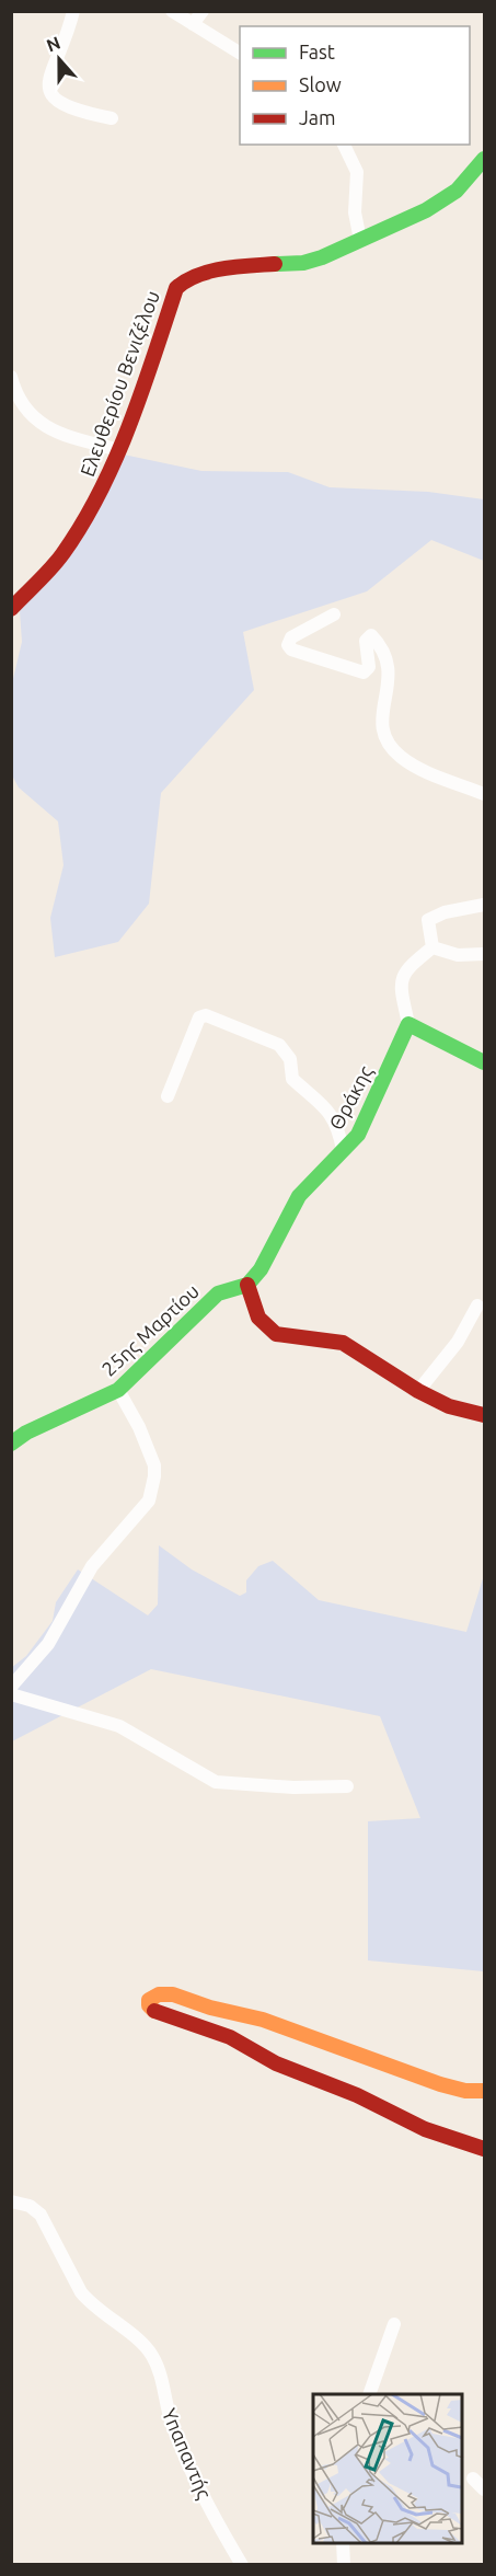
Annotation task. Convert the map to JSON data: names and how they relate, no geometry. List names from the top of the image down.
{
  "streets": {
    "street": [
      "Ελευθερίου Βενιζέλου",
      "Θράκης",
      "25ης Μαρτίου",
      "Υπαπαντής"
    ]
  },
  "crossings": [
    ["Θράκης", "25ης Μαρτίου"]
  ],
  "legend": ["Fast", "Slow", "Jam"],
  "north": "top"
}
